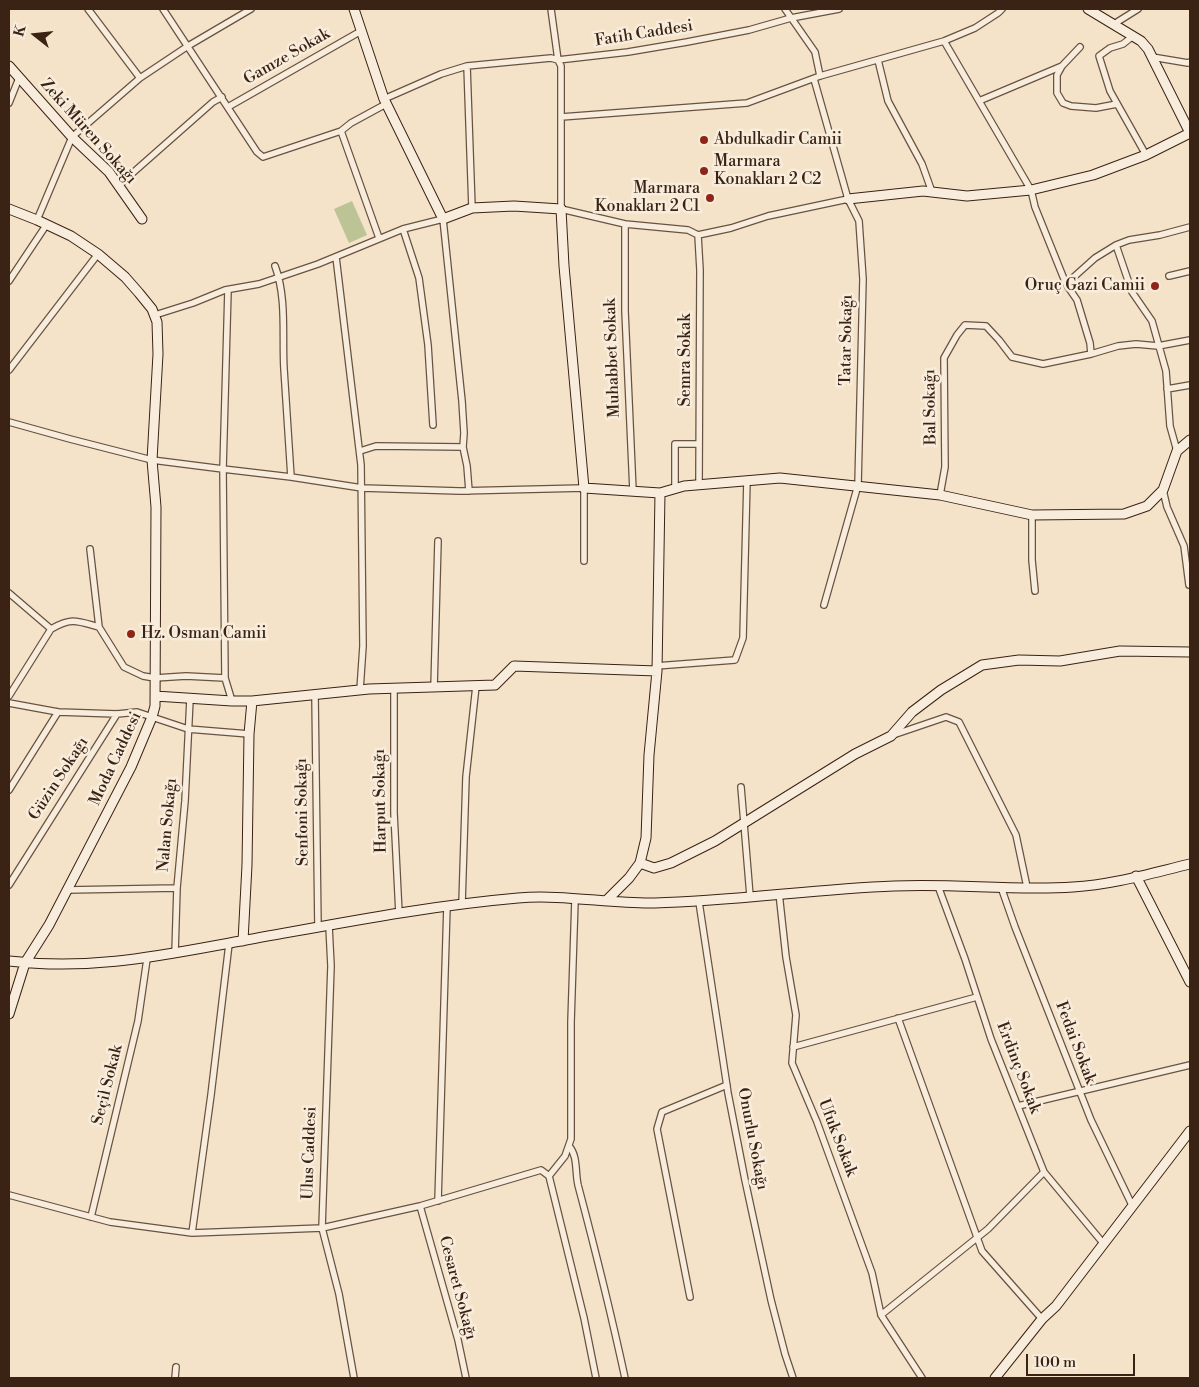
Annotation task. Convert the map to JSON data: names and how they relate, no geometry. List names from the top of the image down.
{
  "streets": {
    "street": [
      "Fatih Caddesi",
      "Gamze Sokak",
      "Zeki Müren Sokağı",
      "Tatar Sokağı",
      "Muhabbet Sokak",
      "Semra Sokak",
      "Bal Sokağı",
      "Moda Caddesi",
      "Güzin Sokağı",
      "Harput Sokağı",
      "Senfoni Sokağı",
      "Nalan Sokağı",
      "Fedai Sokak",
      "Erdinç Sokak",
      "Seçil Sokak",
      "Ufuk Sokak",
      "Onurlu Sokağı",
      "Ulus Caddesi",
      "Cesaret Sokağı"
    ]
  },
  "crossings": [
    ["Fatih Caddesi", "Gamze Sokak"],
    ["Fatih Caddesi", "Tatar Sokağı"]
  ],
  "places": [
    "Abdulkadir Camii",
    "Marmara Konakları 2 C2",
    "Marmara Konakları 2 C1",
    "Oruç Gazi Camii",
    "Hz. Osman Camii"
  ],
  "scale_bar": "100 m",
  "north": "left"
}
